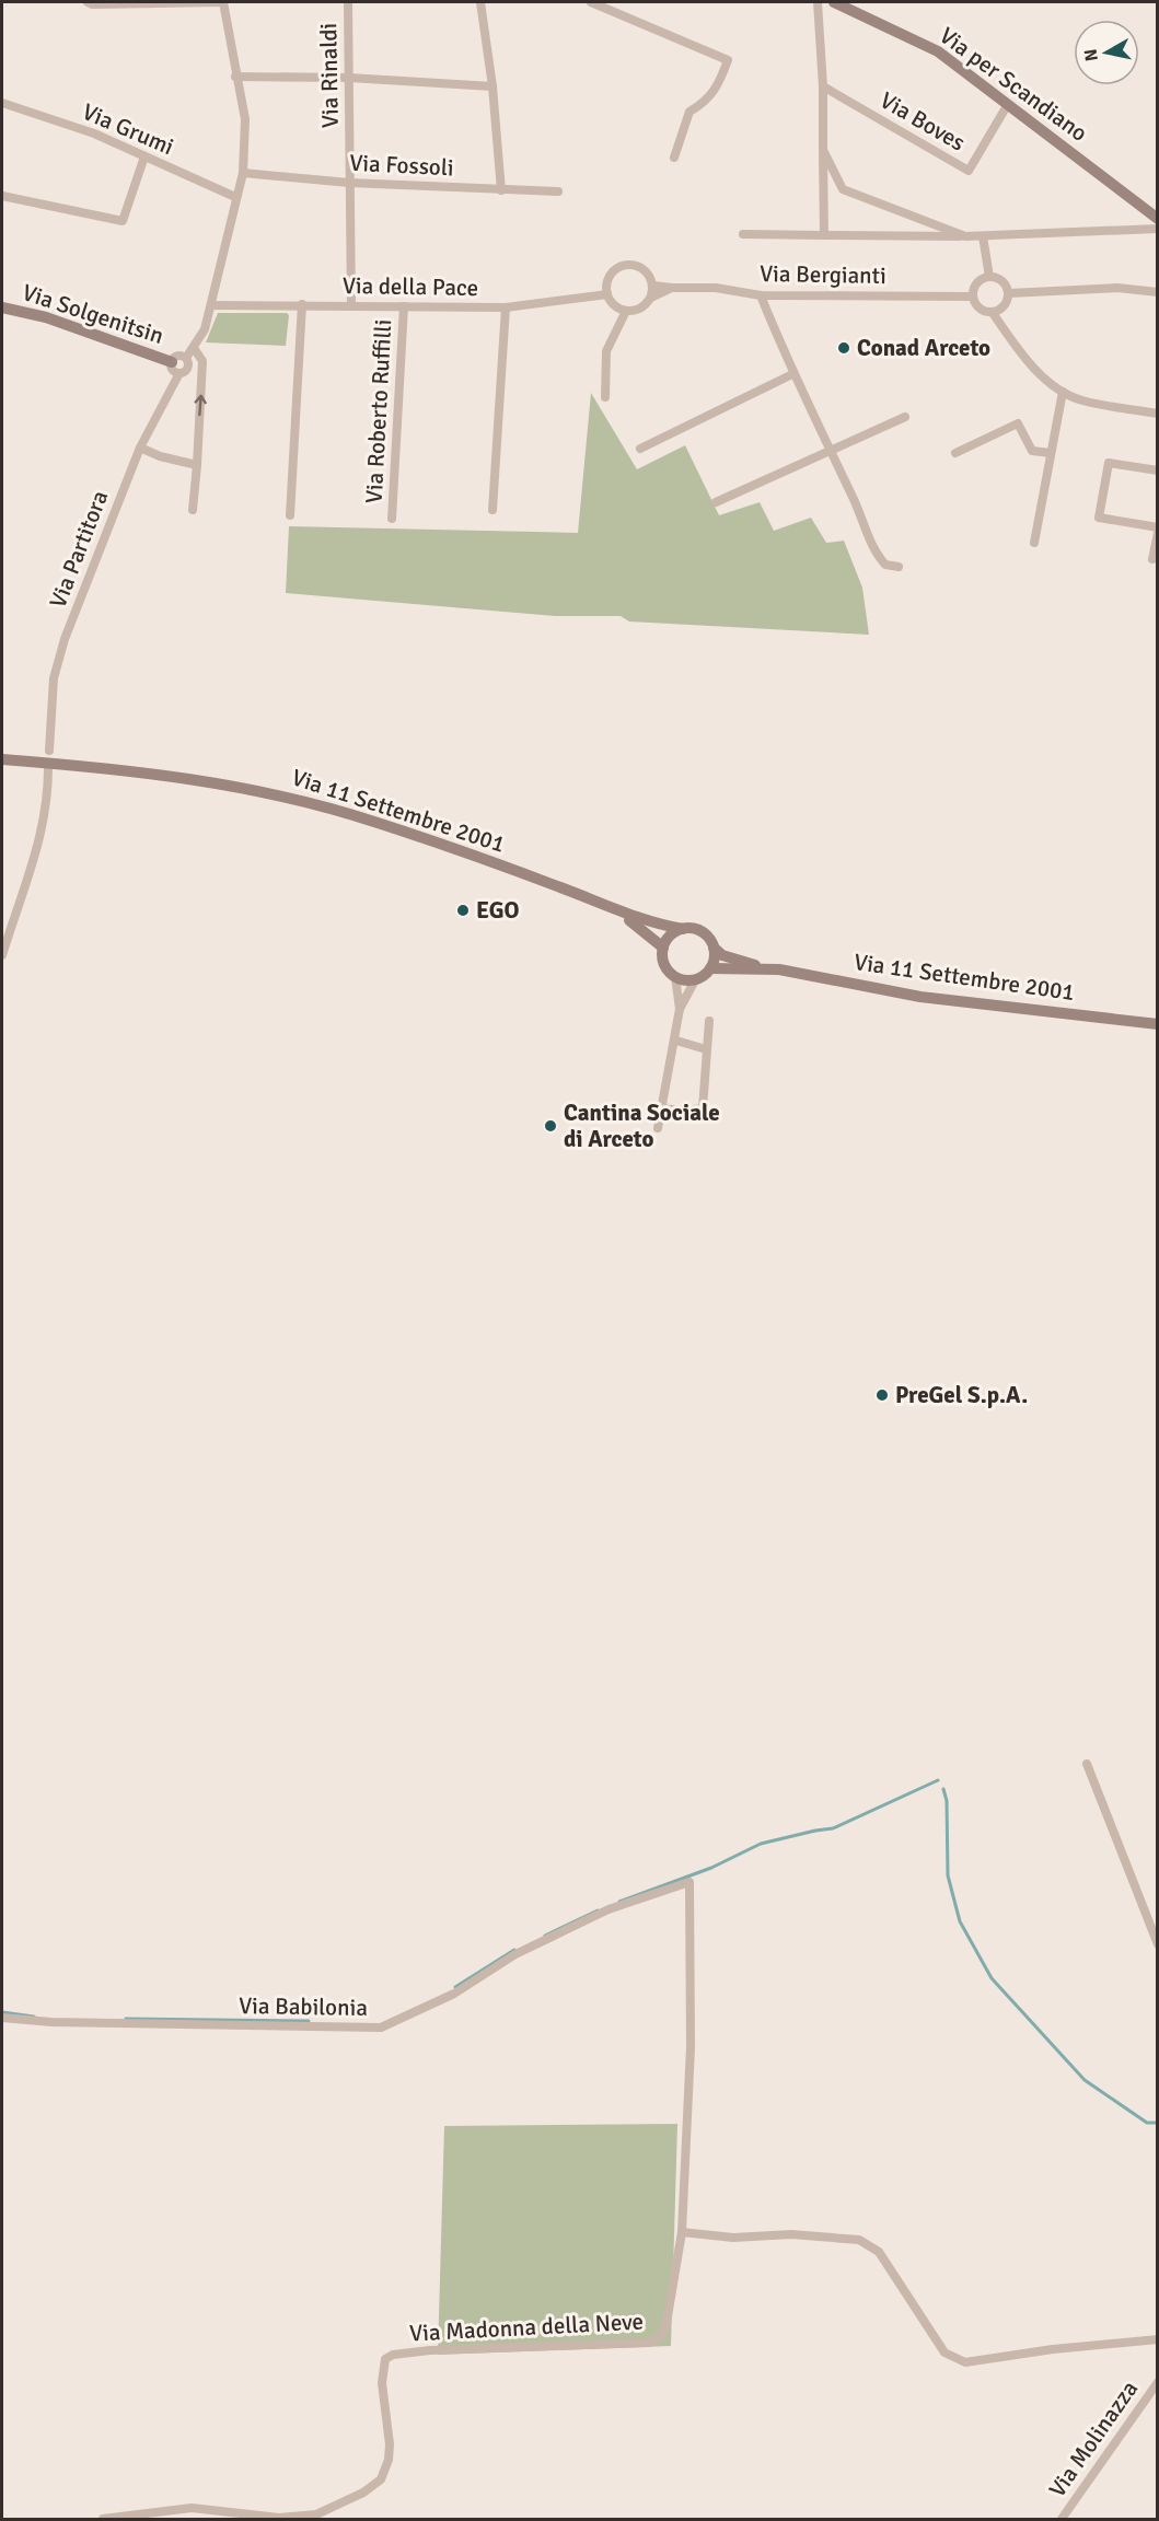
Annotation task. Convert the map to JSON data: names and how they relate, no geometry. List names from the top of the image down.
{
  "streets": {
    "main road": ["Via per Scandiano", "Via Solgenitsin", "Via 11 Settembre 2001"],
    "street": [
      "Via Rinaldi",
      "Via Boves",
      "Via Grumi",
      "Via Fossoli",
      "Via Bergianti",
      "Via della Pace",
      "Via Roberto Ruffilli",
      "Via Partitora",
      "Via Babilonia",
      "Via Madonna della Neve",
      "Via Molinazza"
    ]
  },
  "crossings": [
    ["Via Rinaldi", "Via Fossoli"],
    ["Via Rinaldi", "Via della Pace"],
    ["Via per Scandiano", "Via Boves"],
    ["Via Grumi", "Via Partitora"],
    ["Via Fossoli", "Via Partitora"],
    ["Via Bergianti", "Via della Pace"],
    ["Via della Pace", "Via Roberto Ruffilli"],
    ["Via della Pace", "Via Partitora"],
    ["Via Solgenitsin", "Via Partitora"],
    ["Via Partitora", "Via 11 Settembre 2001"],
    ["Via Babilonia", "Via Madonna della Neve"]
  ],
  "places": [
    "Conad Arceto",
    "EGO",
    "Cantina Sociale di Arceto",
    "PreGel S.p.A."
  ],
  "north": "left"
}
